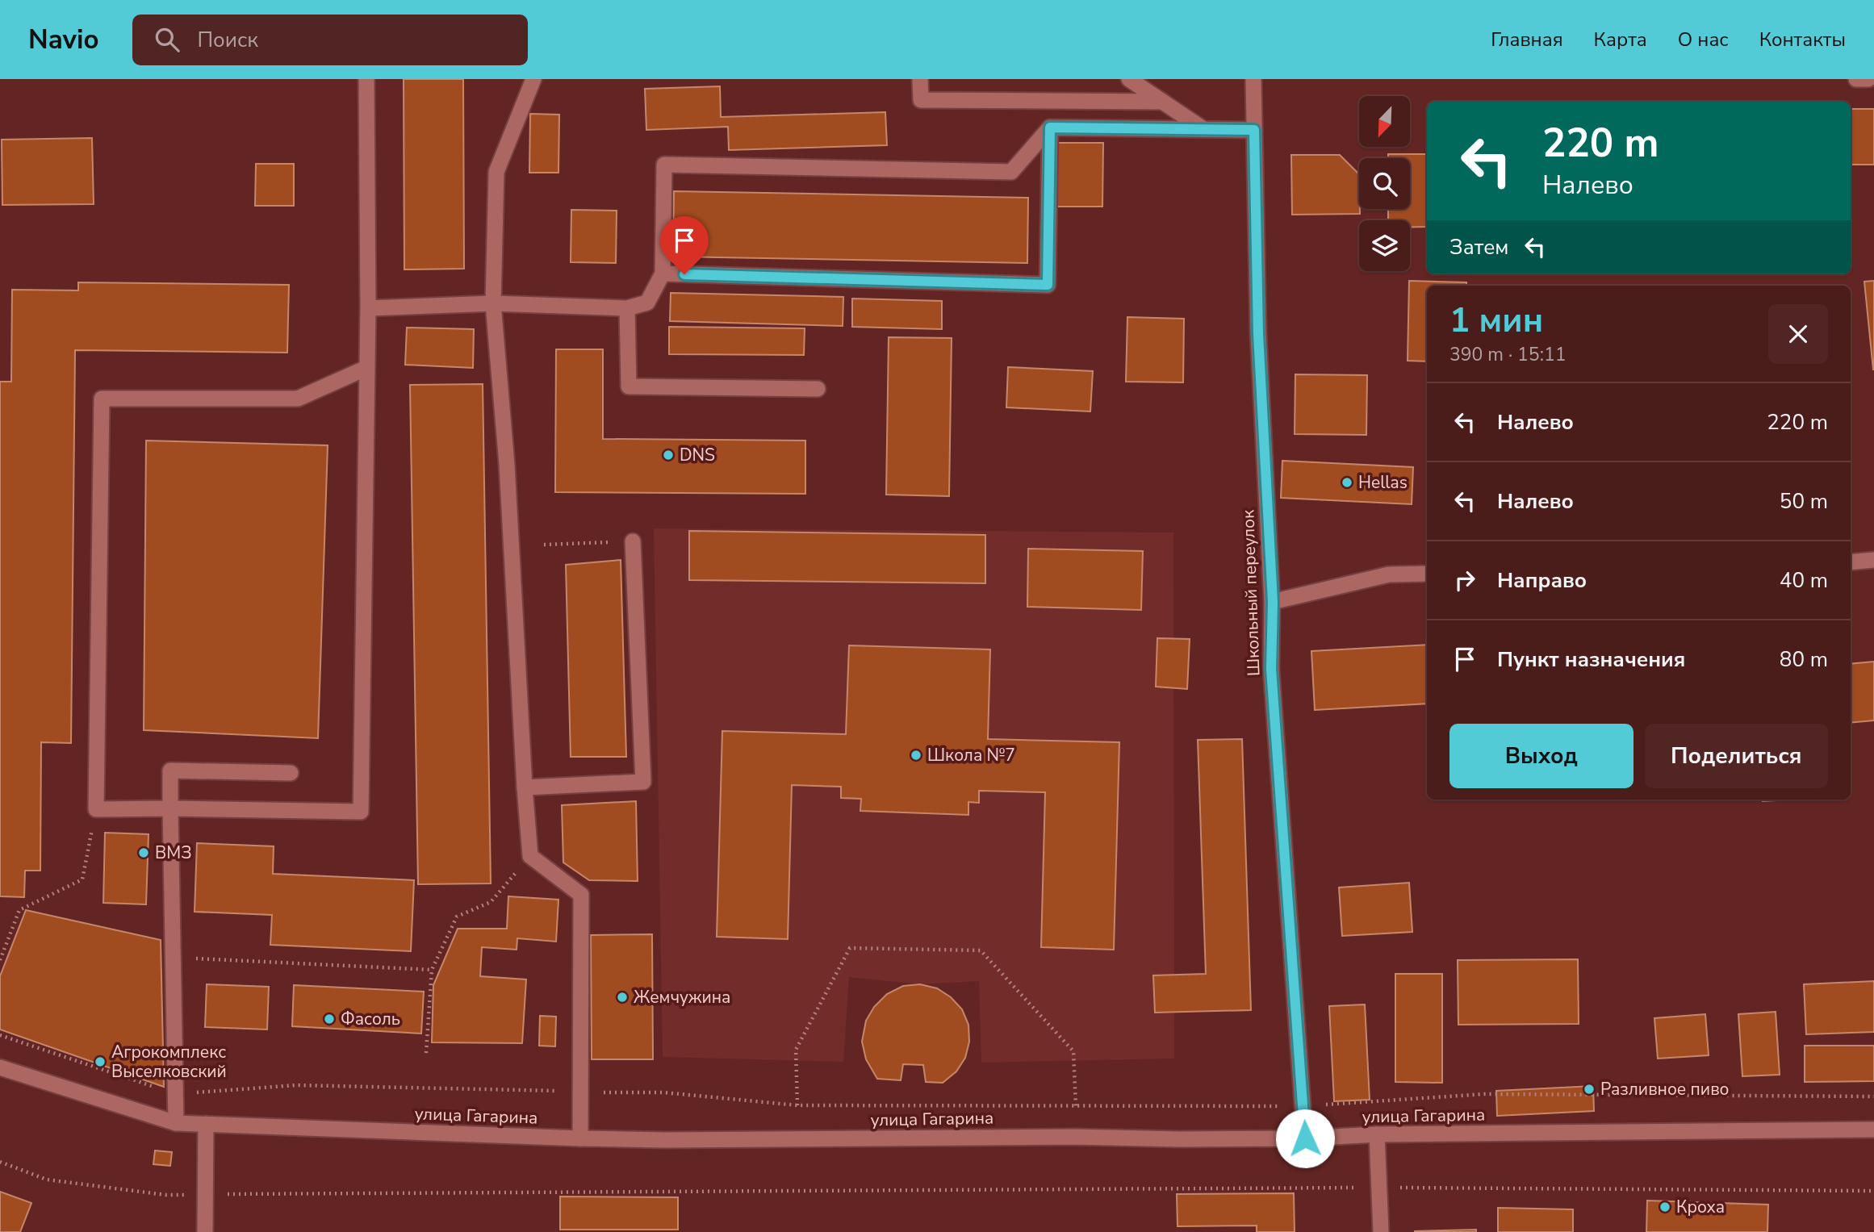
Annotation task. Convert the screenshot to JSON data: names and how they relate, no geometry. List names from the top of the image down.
{
  "streets": {
    "street": ["Школьный переулок", "улица Гагарина"]
  },
  "crossings": [
    ["Школьный переулок", "улица Гагарина"]
  ],
  "places": [
    "DNS",
    "Hellas",
    "Школа №7",
    "ВМЗ",
    "Жемчужина",
    "Фасоль",
    "Агрокомплекс Выселковский",
    "Разливное пиво",
    "Кроха"
  ],
  "north": "bottom left",
  "page": {
    "header": "Navio",
    "search": "Поиск",
    "nav": [
      "Главная",
      "Карта",
      "О нас",
      "Контакты"
    ],
    "turn": ["220 m", "Налево"],
    "then": "Затем",
    "heading": ["1 мин", "390 m · 15:11"],
    "list": [
      {
        "name": "Налево",
        "value": "220 m"
      },
      {
        "name": "Налево",
        "value": "50 m"
      },
      {
        "name": "Направо",
        "value": "40 m"
      },
      {
        "name": "Пункт назначения",
        "value": "80 m"
      }
    ],
    "buttons": ["Выход", "Поделиться"]
  }
}
